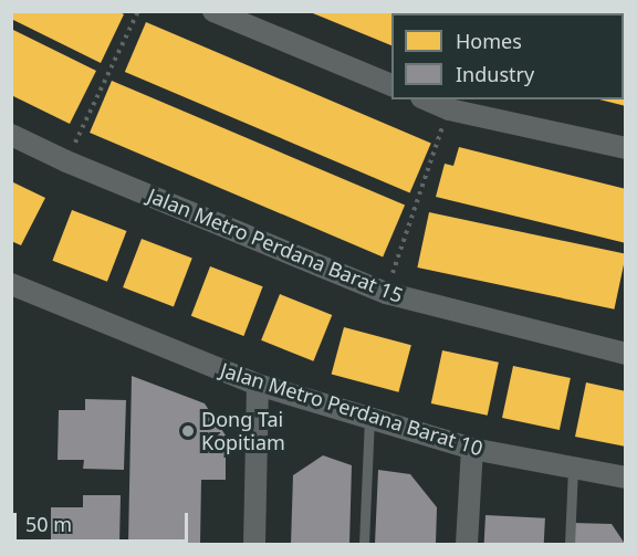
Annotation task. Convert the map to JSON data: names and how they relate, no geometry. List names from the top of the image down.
{
  "streets": {
    "street": ["Jalan Metro Perdana Barat 15", "Jalan Metro Perdana Barat 10"]
  },
  "places": ["Dong Tai Kopitiam"],
  "legend": ["Homes", "Industry"],
  "scale_bar": "50 m"
}
